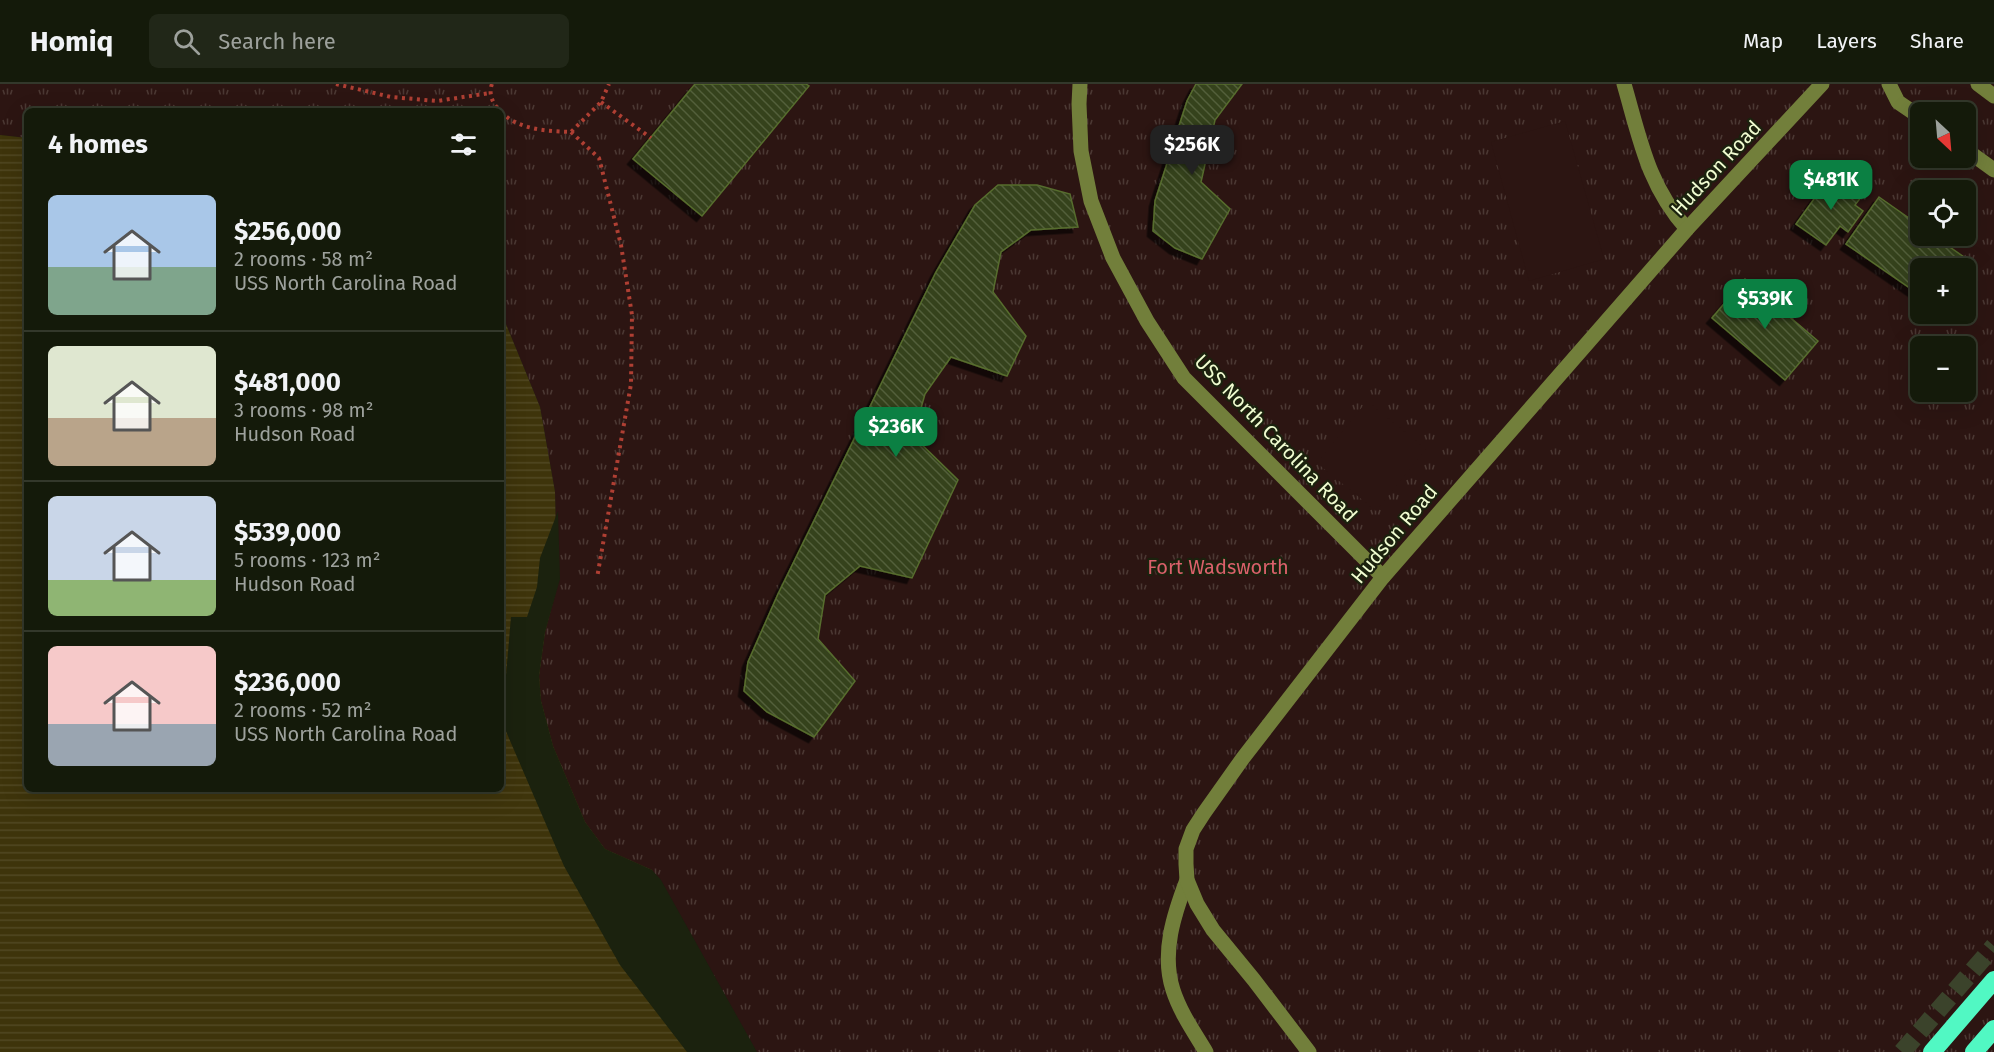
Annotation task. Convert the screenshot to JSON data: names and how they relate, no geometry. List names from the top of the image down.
{
  "streets": {
    "street": ["Hudson Road", "USS North Carolina Road"]
  },
  "crossings": [
    ["Hudson Road", "USS North Carolina Road"]
  ],
  "parks": ["Fort Wadsworth"],
  "north": "bottom right",
  "page": {
    "header": "Homiq",
    "search": "Search here",
    "nav": ["Map", "Layers", "Share"],
    "map_buttons": ["+", "−"],
    "heading": "4 homes",
    "price": [
      "$256K",
      "$481K",
      "$539K",
      "$236K"
    ],
    "list": [
      {
        "name": "$256,000",
        "note": "2 rooms · 58 m² · USS North Carolina Road"
      },
      {
        "name": "$481,000",
        "note": "3 rooms · 98 m² · Hudson Road"
      },
      {
        "name": "$539,000",
        "note": "5 rooms · 123 m² · Hudson Road"
      },
      {
        "name": "$236,000",
        "note": "2 rooms · 52 m² · USS North Carolina Road"
      }
    ]
  }
}
